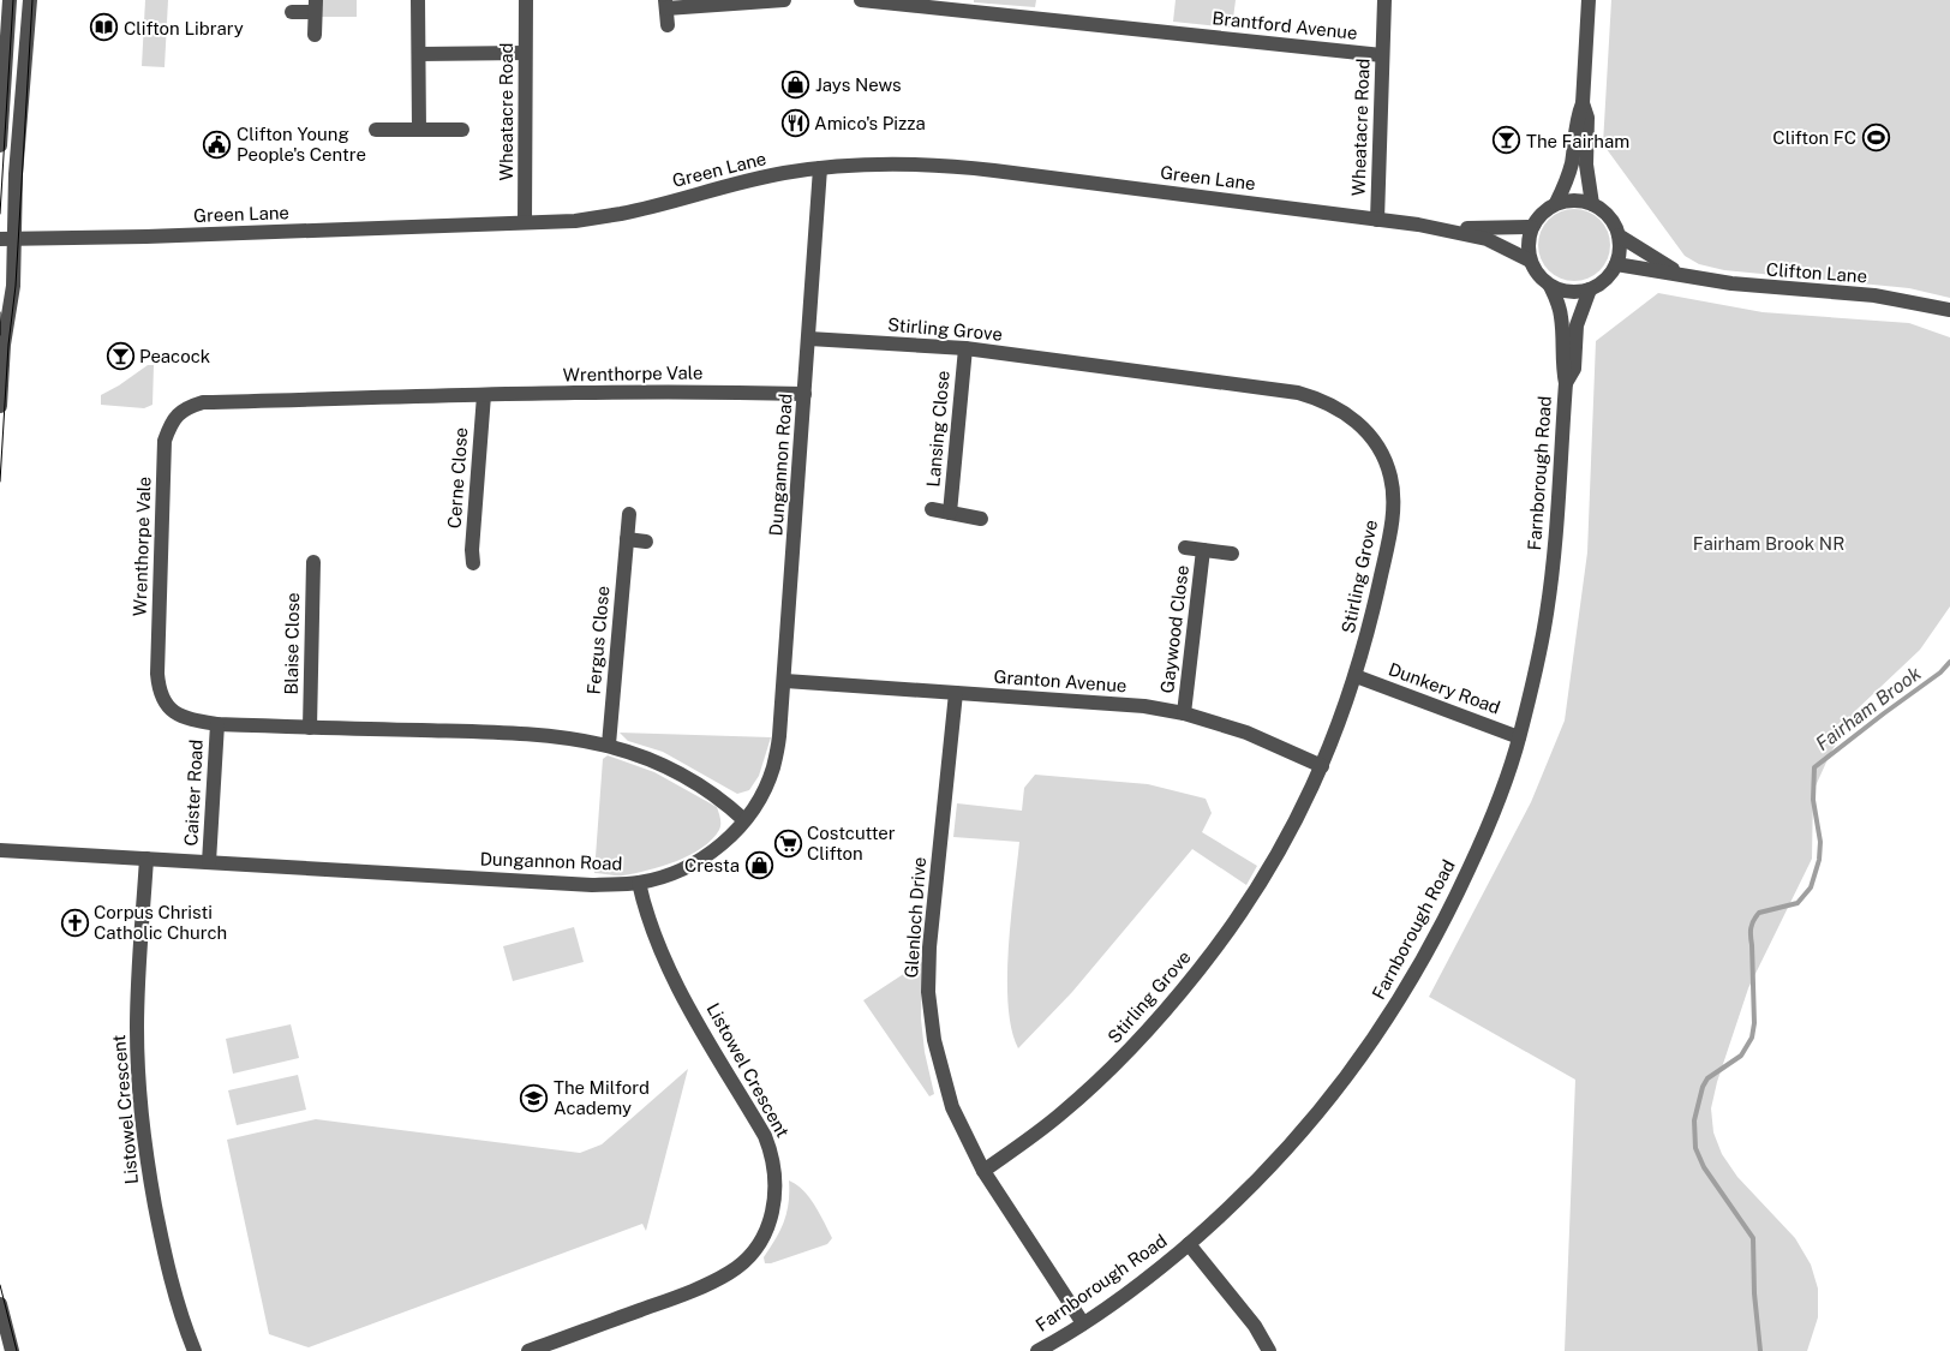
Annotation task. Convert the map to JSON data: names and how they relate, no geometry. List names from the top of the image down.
{
  "streets": {
    "street": [
      "Brantford Avenue",
      "Wheatacre Road",
      "Green Lane",
      "Clifton Lane",
      "Stirling Grove",
      "Wrenthorpe Vale",
      "Lansing Close",
      "Dungannon Road",
      "Farnborough Road",
      "Cerne Close",
      "Gaywood Close",
      "Fergus Close",
      "Blaise Close",
      "Granton Avenue",
      "Dunkery Road",
      "Caister Road",
      "Glenloch Drive",
      "Listowel Crescent"
    ]
  },
  "crossings": [
    ["Brantford Avenue", "Wheatacre Road"],
    ["Wheatacre Road", "Green Lane"],
    ["Green Lane", "Clifton Lane"],
    ["Green Lane", "Dungannon Road"],
    ["Green Lane", "Farnborough Road"],
    ["Clifton Lane", "Farnborough Road"],
    ["Stirling Grove", "Lansing Close"],
    ["Stirling Grove", "Dungannon Road"],
    ["Stirling Grove", "Granton Avenue"],
    ["Stirling Grove", "Dunkery Road"],
    ["Stirling Grove", "Glenloch Drive"],
    ["Wrenthorpe Vale", "Dungannon Road"],
    ["Wrenthorpe Vale", "Cerne Close"],
    ["Wrenthorpe Vale", "Fergus Close"],
    ["Wrenthorpe Vale", "Blaise Close"],
    ["Wrenthorpe Vale", "Caister Road"],
    ["Dungannon Road", "Granton Avenue"],
    ["Dungannon Road", "Caister Road"],
    ["Dungannon Road", "Listowel Crescent"],
    ["Farnborough Road", "Dunkery Road"],
    ["Farnborough Road", "Glenloch Drive"],
    ["Gaywood Close", "Granton Avenue"],
    ["Granton Avenue", "Glenloch Drive"]
  ],
  "water": ["Fairham Brook"],
  "parks": ["Fairham Brook NR"],
  "places": {
    "library": ["Clifton Library"],
    "shop": ["Jays News", "Cresta"],
    "restaurant": ["Amico's Pizza"],
    "sports": ["Clifton FC"],
    "bar": ["The Fairham", "Peacock"],
    "public building": ["Clifton Young People's Centre"],
    "supermarket": ["Costcutter Clifton"],
    "church": ["Corpus Christi Catholic Church"],
    "school or university": ["The Milford Academy"]
  }
}
